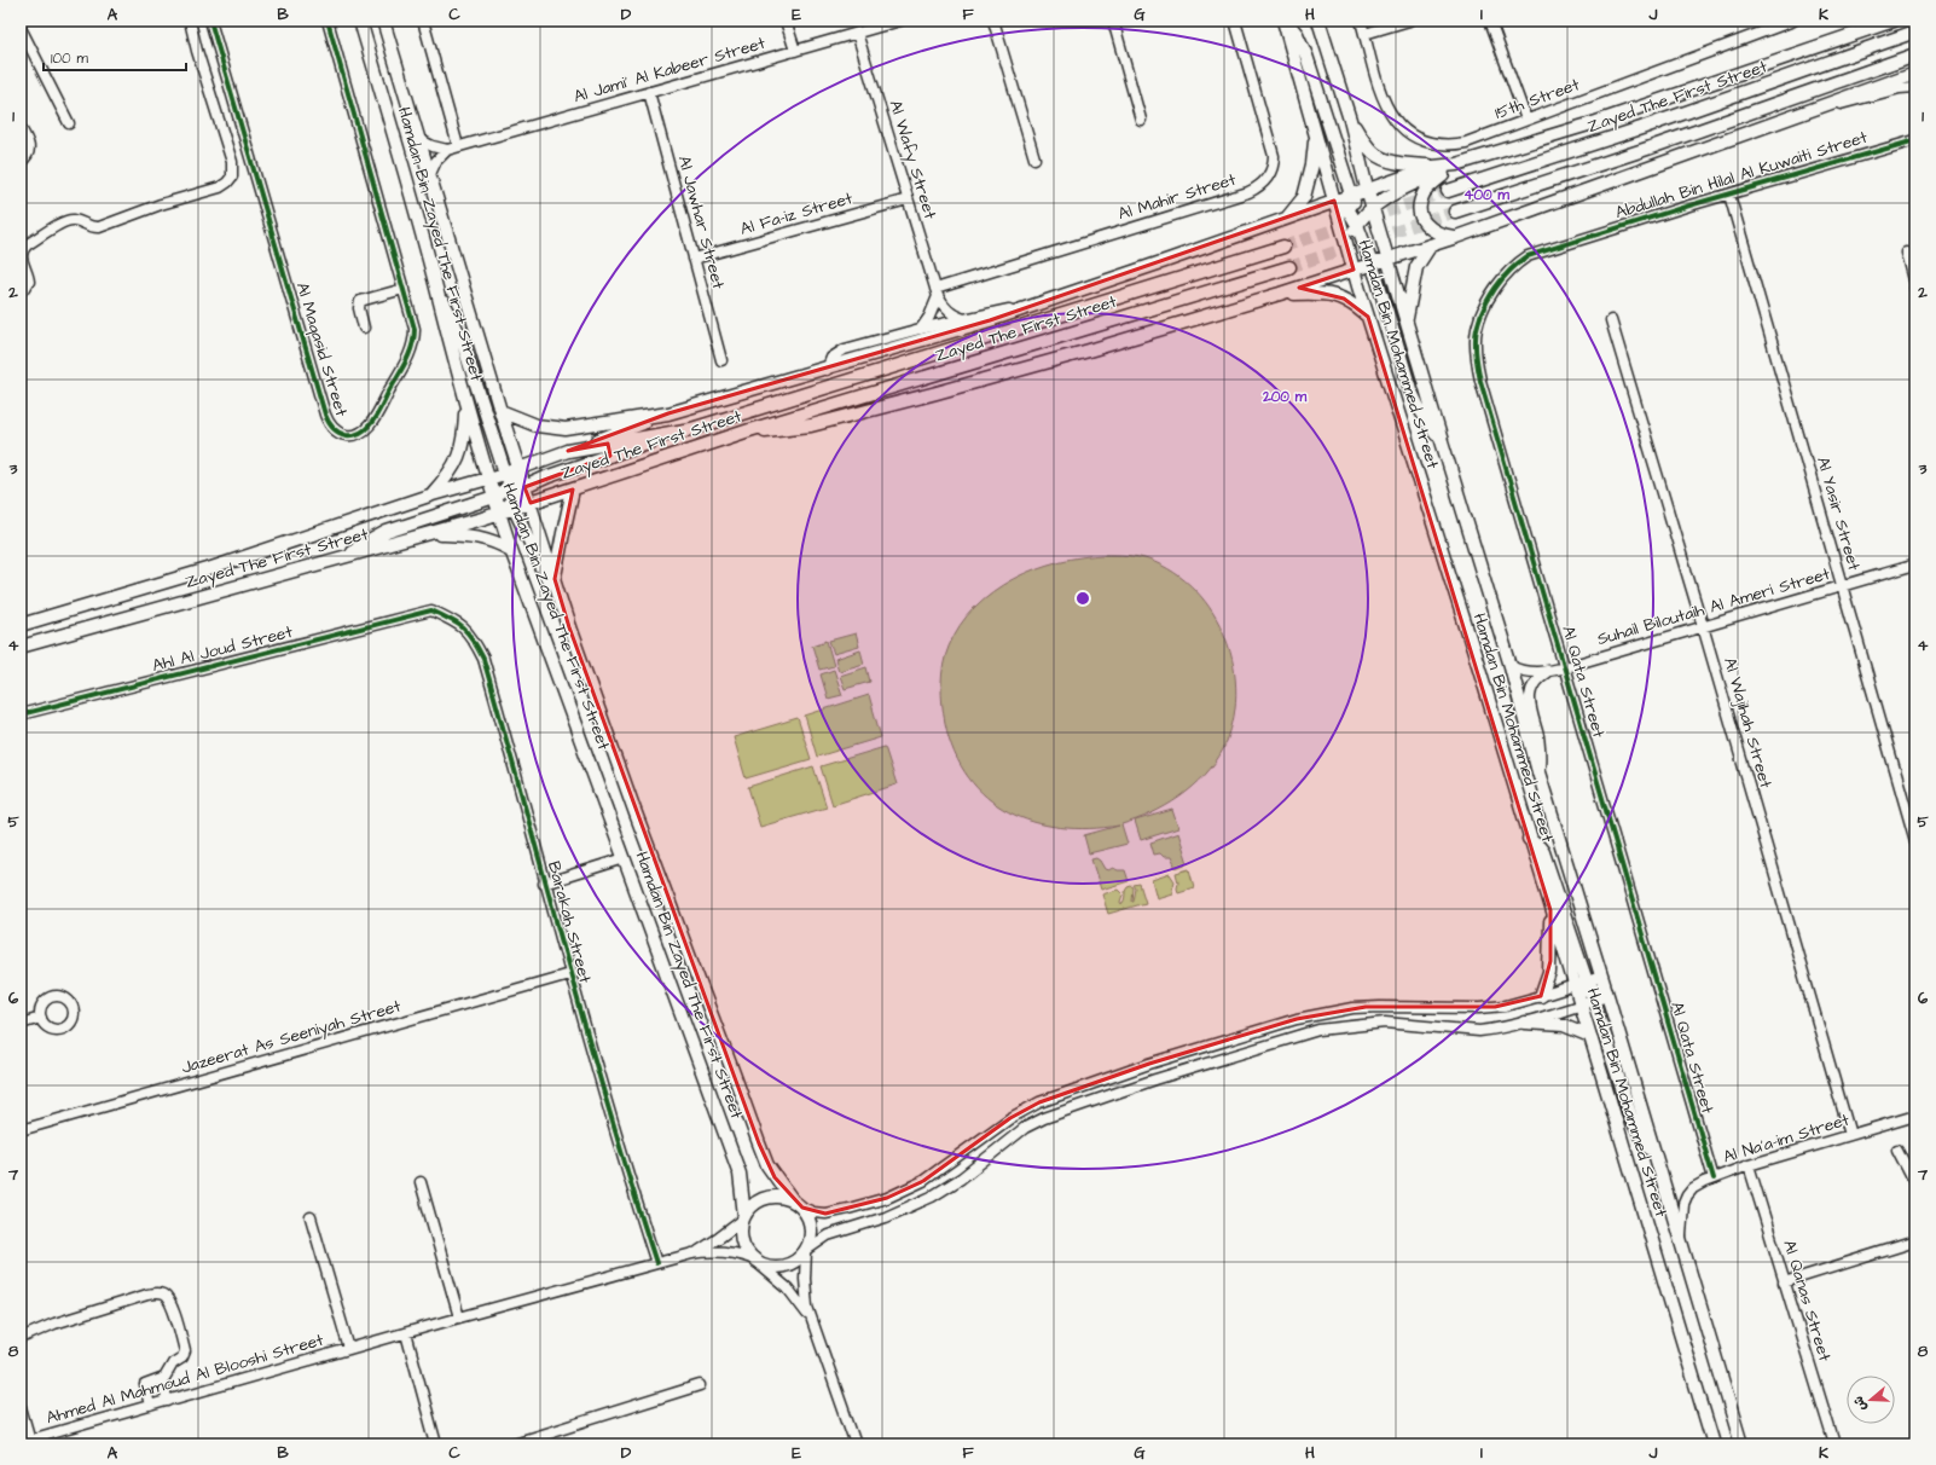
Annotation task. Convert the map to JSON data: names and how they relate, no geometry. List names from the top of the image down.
{
  "streets": {
    "main road": ["Zayed The First Street", "Hamdan Bin Zayed The First Street", "Hamdan Bin Mohammed Street"],
    "street": [
      "Al Jami' Al Kabeer Street",
      "15th Street",
      "Al Wafy Street",
      "Abdullah Bin Hilal Al Kuwaiti Street",
      "Al Mahir Street",
      "Al Fa-iz Street",
      "Al Jawhar Street",
      "Al Maqasid Street",
      "Al Yasir Street",
      "Suhail Biloutaih Al Ameri Street",
      "Ahl Al Joud Street",
      "Al Qata Street",
      "Al Wajihah Street",
      "Barakah Street",
      "Jazeerat As Seeniyah Street",
      "Al Na'a-im Street",
      "Al Qanas Street",
      "Ahmed Al Mahmoud Al Blooshi Street"
    ]
  },
  "crossings": [
    ["Al Jami' Al Kabeer Street", "Al Wafy Street"],
    ["Al Jami' Al Kabeer Street", "Al Jawhar Street"],
    ["Zayed The First Street", "Hamdan Bin Zayed The First Street"],
    ["Al Wafy Street", "Al Mahir Street"],
    ["Al Wafy Street", "Al Fa-iz Street"],
    ["Abdullah Bin Hilal Al Kuwaiti Street", "Al Yasir Street"],
    ["Abdullah Bin Hilal Al Kuwaiti Street", "Al Qata Street"],
    ["Al Fa-iz Street", "Al Jawhar Street"],
    ["Hamdan Bin Zayed The First Street", "Ahmed Al Mahmoud Al Blooshi Street"],
    ["Hamdan Bin Mohammed Street", "Suhail Biloutaih Al Ameri Street"],
    ["Hamdan Bin Mohammed Street", "Al Na'a-im Street"],
    ["Al Yasir Street", "Suhail Biloutaih Al Ameri Street"],
    ["Suhail Biloutaih Al Ameri Street", "Al Qata Street"],
    ["Suhail Biloutaih Al Ameri Street", "Al Wajihah Street"],
    ["Ahl Al Joud Street", "Barakah Street"],
    ["Al Qata Street", "Al Na'a-im Street"],
    ["Al Wajihah Street", "Al Na'a-im Street"],
    ["Barakah Street", "Jazeerat As Seeniyah Street"],
    ["Barakah Street", "Ahmed Al Mahmoud Al Blooshi Street"],
    ["Al Na'a-im Street", "Al Qanas Street"]
  ],
  "scale_bar": "100 m",
  "north": "left",
  "grid": {
    "columns": [
      "A",
      "B",
      "C",
      "D",
      "E",
      "F",
      "G",
      "H",
      "I",
      "J",
      "K"
    ],
    "rows": [
      "1",
      "2",
      "3",
      "4",
      "5",
      "6",
      "7",
      "8"
    ]
  },
  "rings": ["400 m", "200 m"]
}
